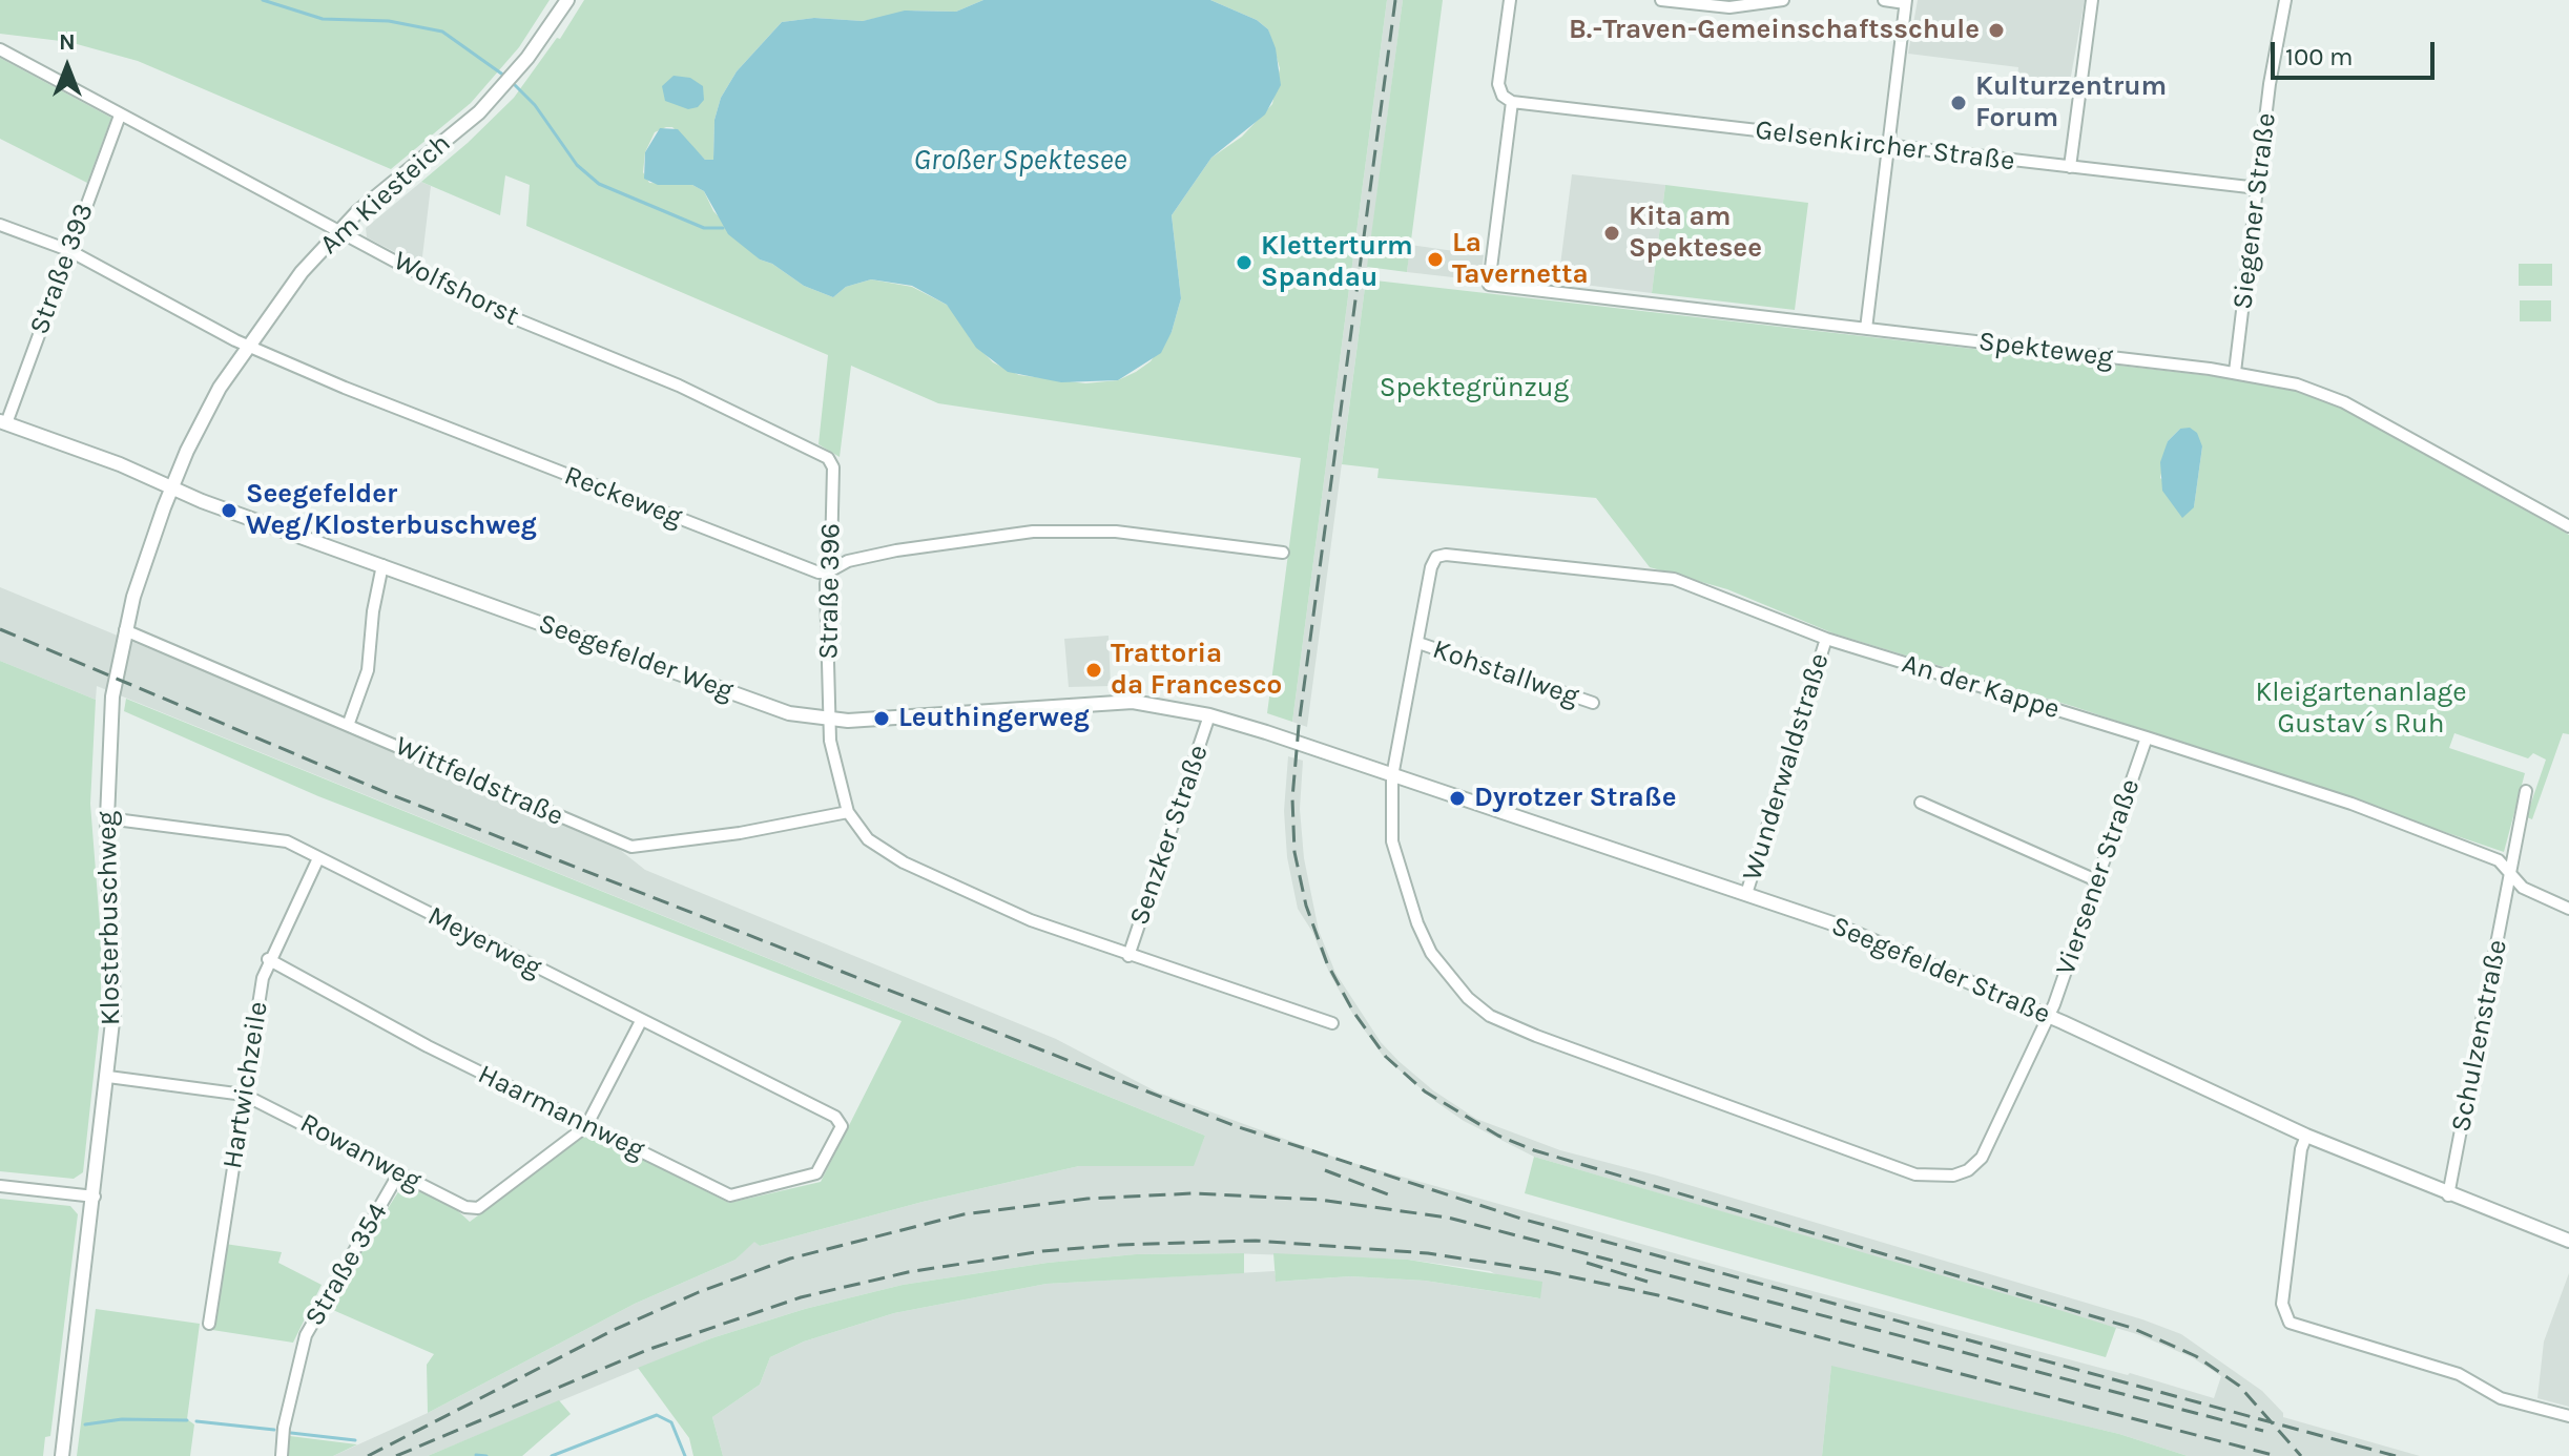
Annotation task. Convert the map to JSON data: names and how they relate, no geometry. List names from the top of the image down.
{
  "streets": {
    "street": [
      "Gelsenkircher Straße",
      "Am Kiesteich",
      "Siegener Straße",
      "Straße 393",
      "Wolfshorst",
      "Spekteweg",
      "Reckeweg",
      "Straße 396",
      "Seegefelder Weg",
      "Kohstallweg",
      "An der Kappe",
      "Wunderwaldstraße",
      "Wittfeldstraße",
      "Senzker Straße",
      "Viersener Straße",
      "Klosterbuschweg",
      "Meyerweg",
      "Seegefelder Straße",
      "Schulzenstraße",
      "Hartwichzeile",
      "Haarmannweg",
      "Rowanweg",
      "Straße 354"
    ]
  },
  "crossings": [
    ["Gelsenkircher Straße", "Siegener Straße"],
    ["Gelsenkircher Straße", "Spekteweg"],
    ["Am Kiesteich", "Wolfshorst"],
    ["Am Kiesteich", "Reckeweg"],
    ["Am Kiesteich", "Seegefelder Weg"],
    ["Am Kiesteich", "Klosterbuschweg"],
    ["Siegener Straße", "Spekteweg"],
    ["Straße 393", "Wolfshorst"],
    ["Straße 393", "Reckeweg"],
    ["Straße 393", "Seegefelder Weg"],
    ["Wolfshorst", "Straße 396"],
    ["Reckeweg", "Straße 396"],
    ["Straße 396", "Seegefelder Weg"],
    ["Seegefelder Weg", "Senzker Straße"],
    ["Seegefelder Weg", "Klosterbuschweg"],
    ["Seegefelder Weg", "Seegefelder Straße"],
    ["Kohstallweg", "An der Kappe"],
    ["An der Kappe", "Wunderwaldstraße"],
    ["An der Kappe", "Viersener Straße"],
    ["An der Kappe", "Schulzenstraße"],
    ["Wunderwaldstraße", "Seegefelder Straße"],
    ["Wittfeldstraße", "Klosterbuschweg"],
    ["Viersener Straße", "Seegefelder Straße"],
    ["Klosterbuschweg", "Meyerweg"],
    ["Klosterbuschweg", "Rowanweg"],
    ["Meyerweg", "Hartwichzeile"],
    ["Meyerweg", "Haarmannweg"],
    ["Seegefelder Straße", "Schulzenstraße"],
    ["Hartwichzeile", "Haarmannweg"],
    ["Hartwichzeile", "Rowanweg"],
    ["Haarmannweg", "Rowanweg"],
    ["Rowanweg", "Straße 354"]
  ],
  "water": ["Großer Spektesee"],
  "parks": ["Spektegrünzug", "Kleigartenanlage Gustav´s Ruh"],
  "places": [
    "B.-Traven-Gemeinschaftsschule",
    "Kulturzentrum Forum",
    "Kita am Spektesee",
    "La Tavernetta",
    "Kletterturm Spandau",
    "Seegefelder Weg/Klosterbuschweg",
    "Trattoria da Francesco",
    "Leuthingerweg",
    "Dyrotzer Straße"
  ],
  "scale_bar": "100 m",
  "north": "top"
}
